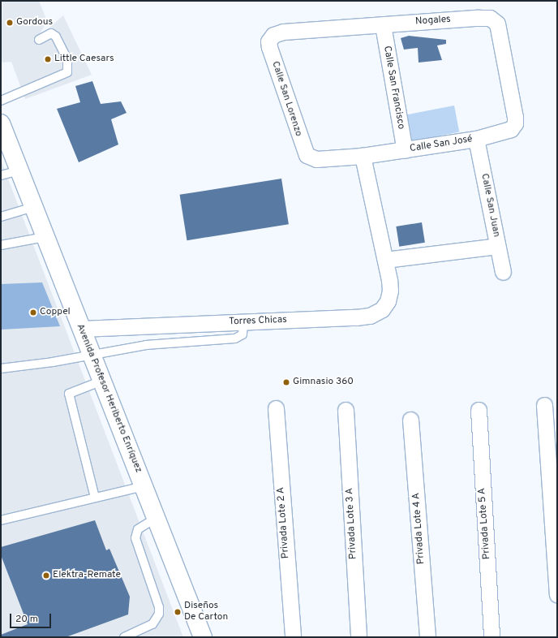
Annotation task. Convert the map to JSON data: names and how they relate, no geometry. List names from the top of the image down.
{
  "streets": {
    "main road": ["Avenida Profesor Heriberto Enríquez"],
    "street": [
      "Nogales",
      "Calle San Francisco",
      "Calle San Lorenzo",
      "Calle San José",
      "Calle San Juan",
      "Torres Chicas",
      "Privada Lote 2 A",
      "Privada Lote 3 A",
      "Privada Lote 5 A",
      "Privada Lote 4 A"
    ]
  },
  "crossings": [
    ["Nogales", "Calle San Francisco"],
    ["Nogales", "Calle San Lorenzo"],
    ["Nogales", "Calle San José"],
    ["Calle San Francisco", "Calle San José"],
    ["Calle San Lorenzo", "Calle San José"],
    ["Calle San José", "Calle San Juan"],
    ["Torres Chicas", "Avenida Profesor Heriberto Enríquez"]
  ],
  "places": [
    "Gordous",
    "Little Caesars",
    "Coppel",
    "Gimnasio 360",
    "Elektra-Remate",
    "Diseños De Carton"
  ],
  "scale_bar": "20 m"
}
